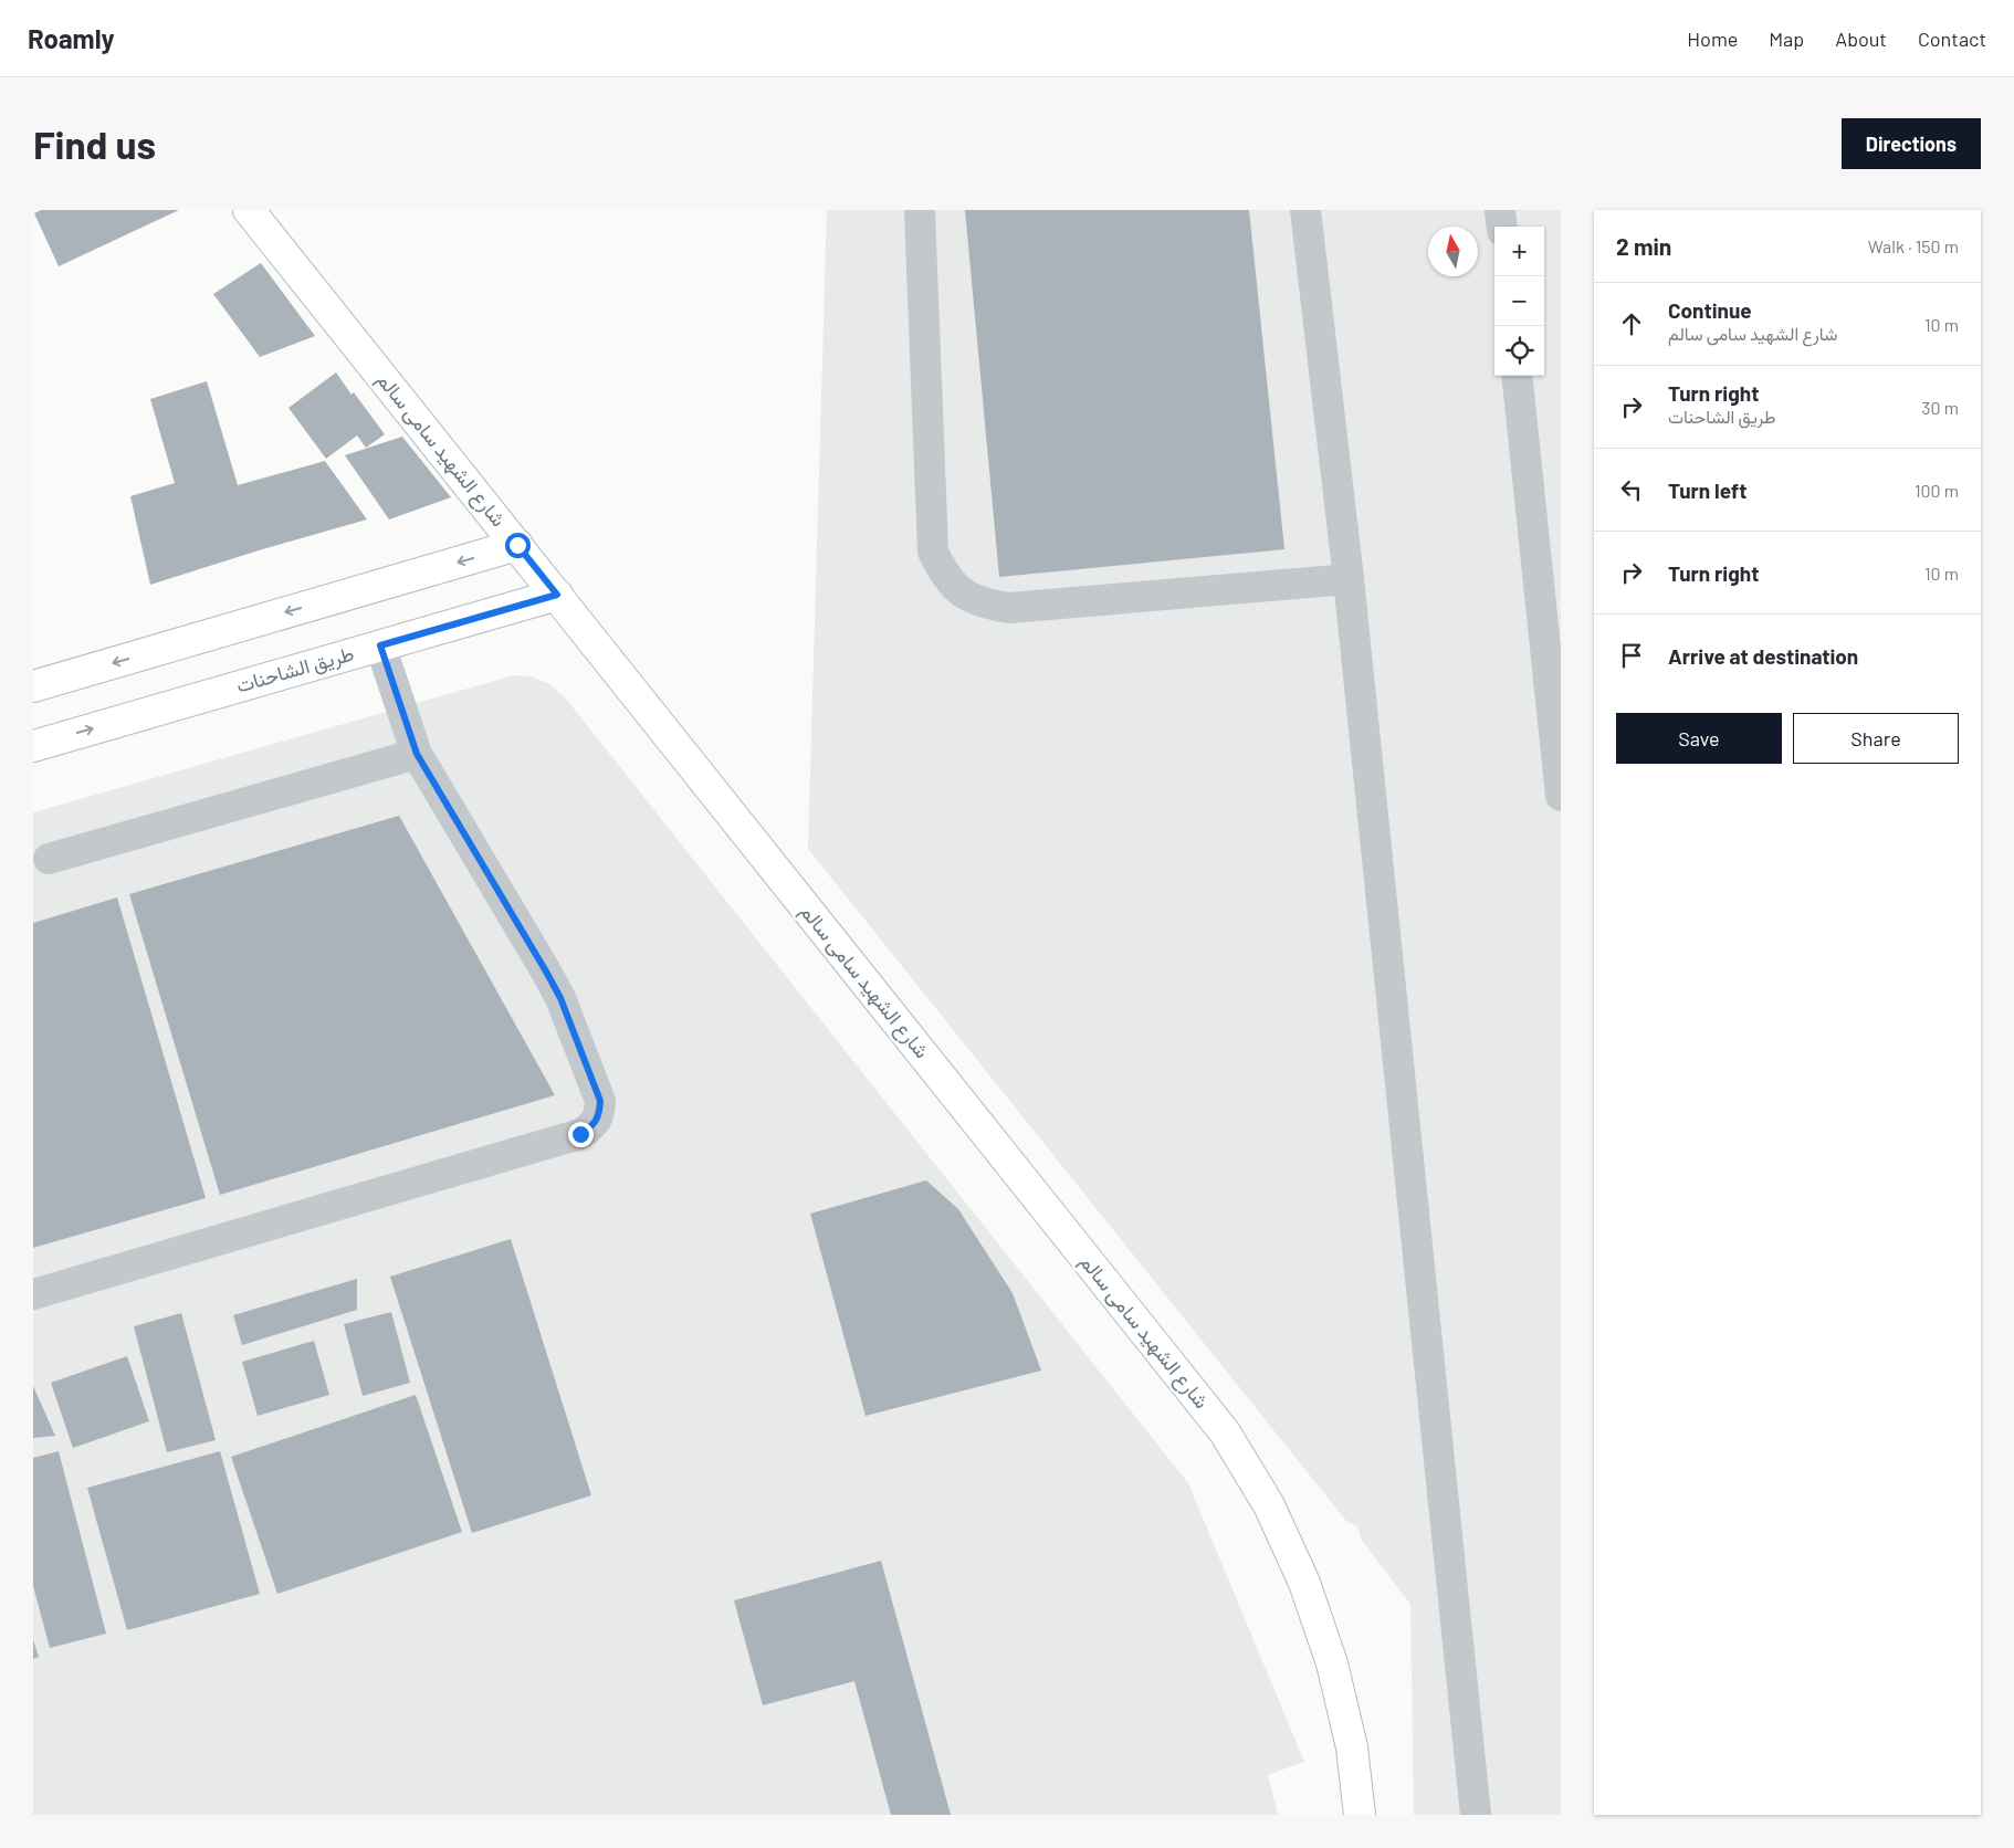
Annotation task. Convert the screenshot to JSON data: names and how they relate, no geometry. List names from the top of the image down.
{
  "streets": {
    "main road": ["شارع الشهيد سامى سالم", "طريق الشاحنات"]
  },
  "crossings": [
    ["شارع الشهيد سامى سالم", "طريق الشاحنات"]
  ],
  "north": "top",
  "page": {
    "header": "Roamly",
    "nav": [
      "Home",
      "Map",
      "About",
      "Contact"
    ],
    "buttons": [
      "Directions",
      ["Save", "Share"]
    ],
    "title": "Find us",
    "heading": ["2 min", "Walk · 150 m"],
    "map_buttons": ["+", "−"],
    "list": [
      ["Continue", "شارع الشهيد سامى سالم", "10 m"],
      ["Turn right", "طريق الشاحنات", "30 m"],
      ["Turn left", "100 m"],
      ["Turn right", "10 m"],
      "Arrive at destination"
    ]
  }
}
